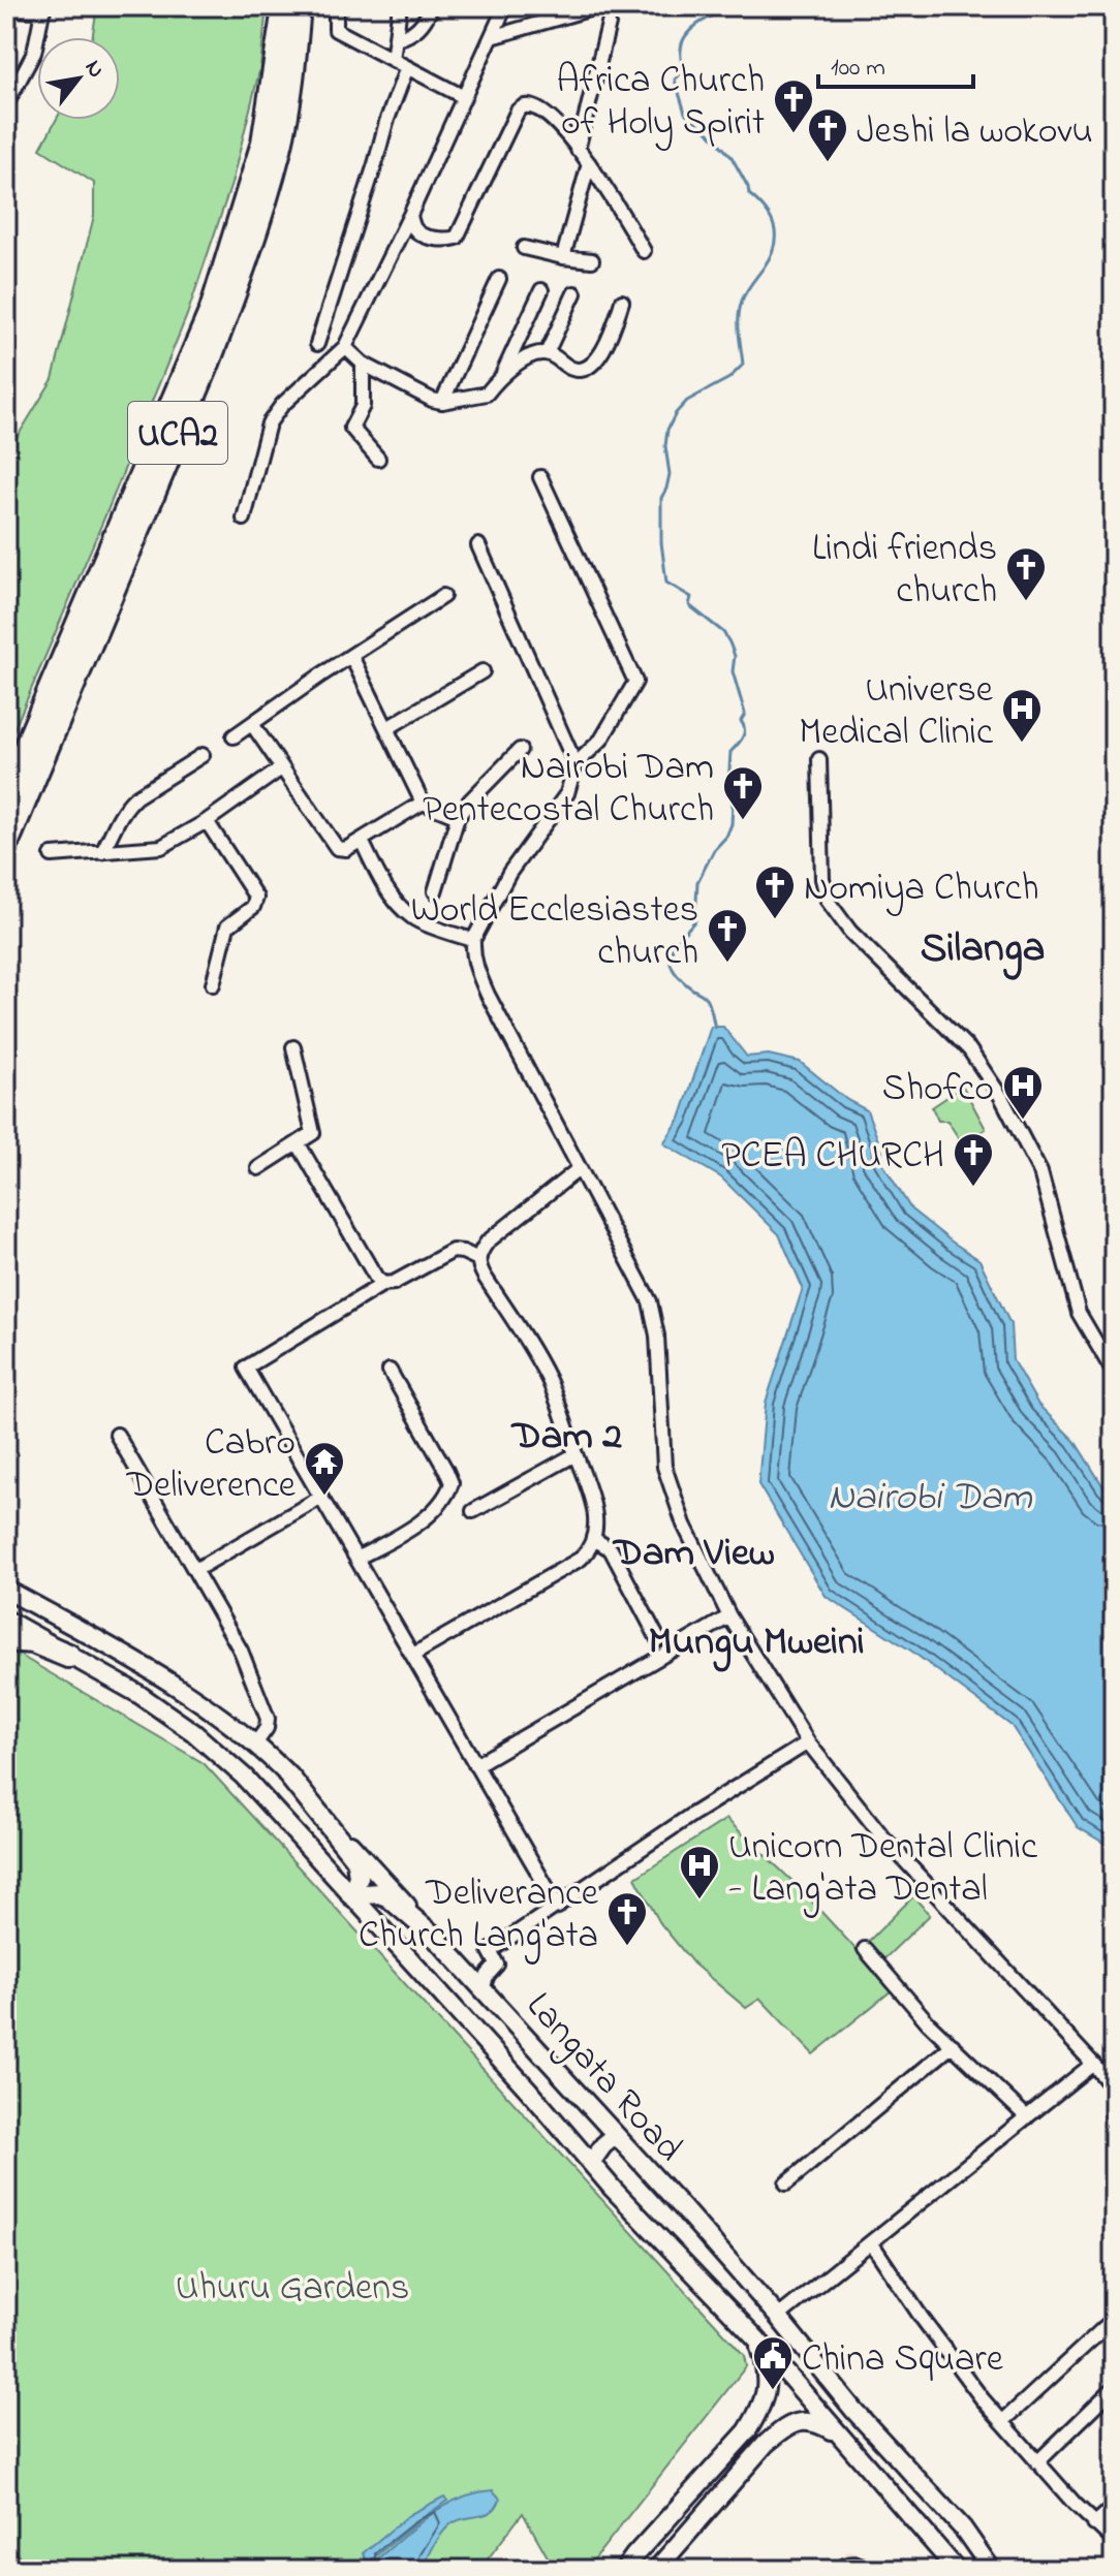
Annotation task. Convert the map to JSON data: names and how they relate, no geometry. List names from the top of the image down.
{
  "streets": {
    "highway": ["UCA2"],
    "main road": ["Langata Road"]
  },
  "districts": [
    "Silanga",
    "Dam 2",
    "Dam View",
    "Mungu Mweini"
  ],
  "water": ["Nairobi Dam"],
  "parks": ["Uhuru Gardens"],
  "places": {
    "church": [
      "Africa Church of Holy Spirit",
      "Jeshi la wokovu",
      "Lindi friends church",
      "Nairobi Dam Pentecostal Church",
      "Nomiya Church",
      "World Ecclesiastes church",
      "PCEA CHURCH",
      "Deliverance Church Lang'ata"
    ],
    "hospital": ["Universe Medical Clinic", "Shofco", "Unicorn Dental Clinic - Lang'ata Dental"],
    "temple": ["Cabro Deliverence"],
    "public building": ["China Square"]
  },
  "scale_bar": "100 m",
  "north": "top right"
}
